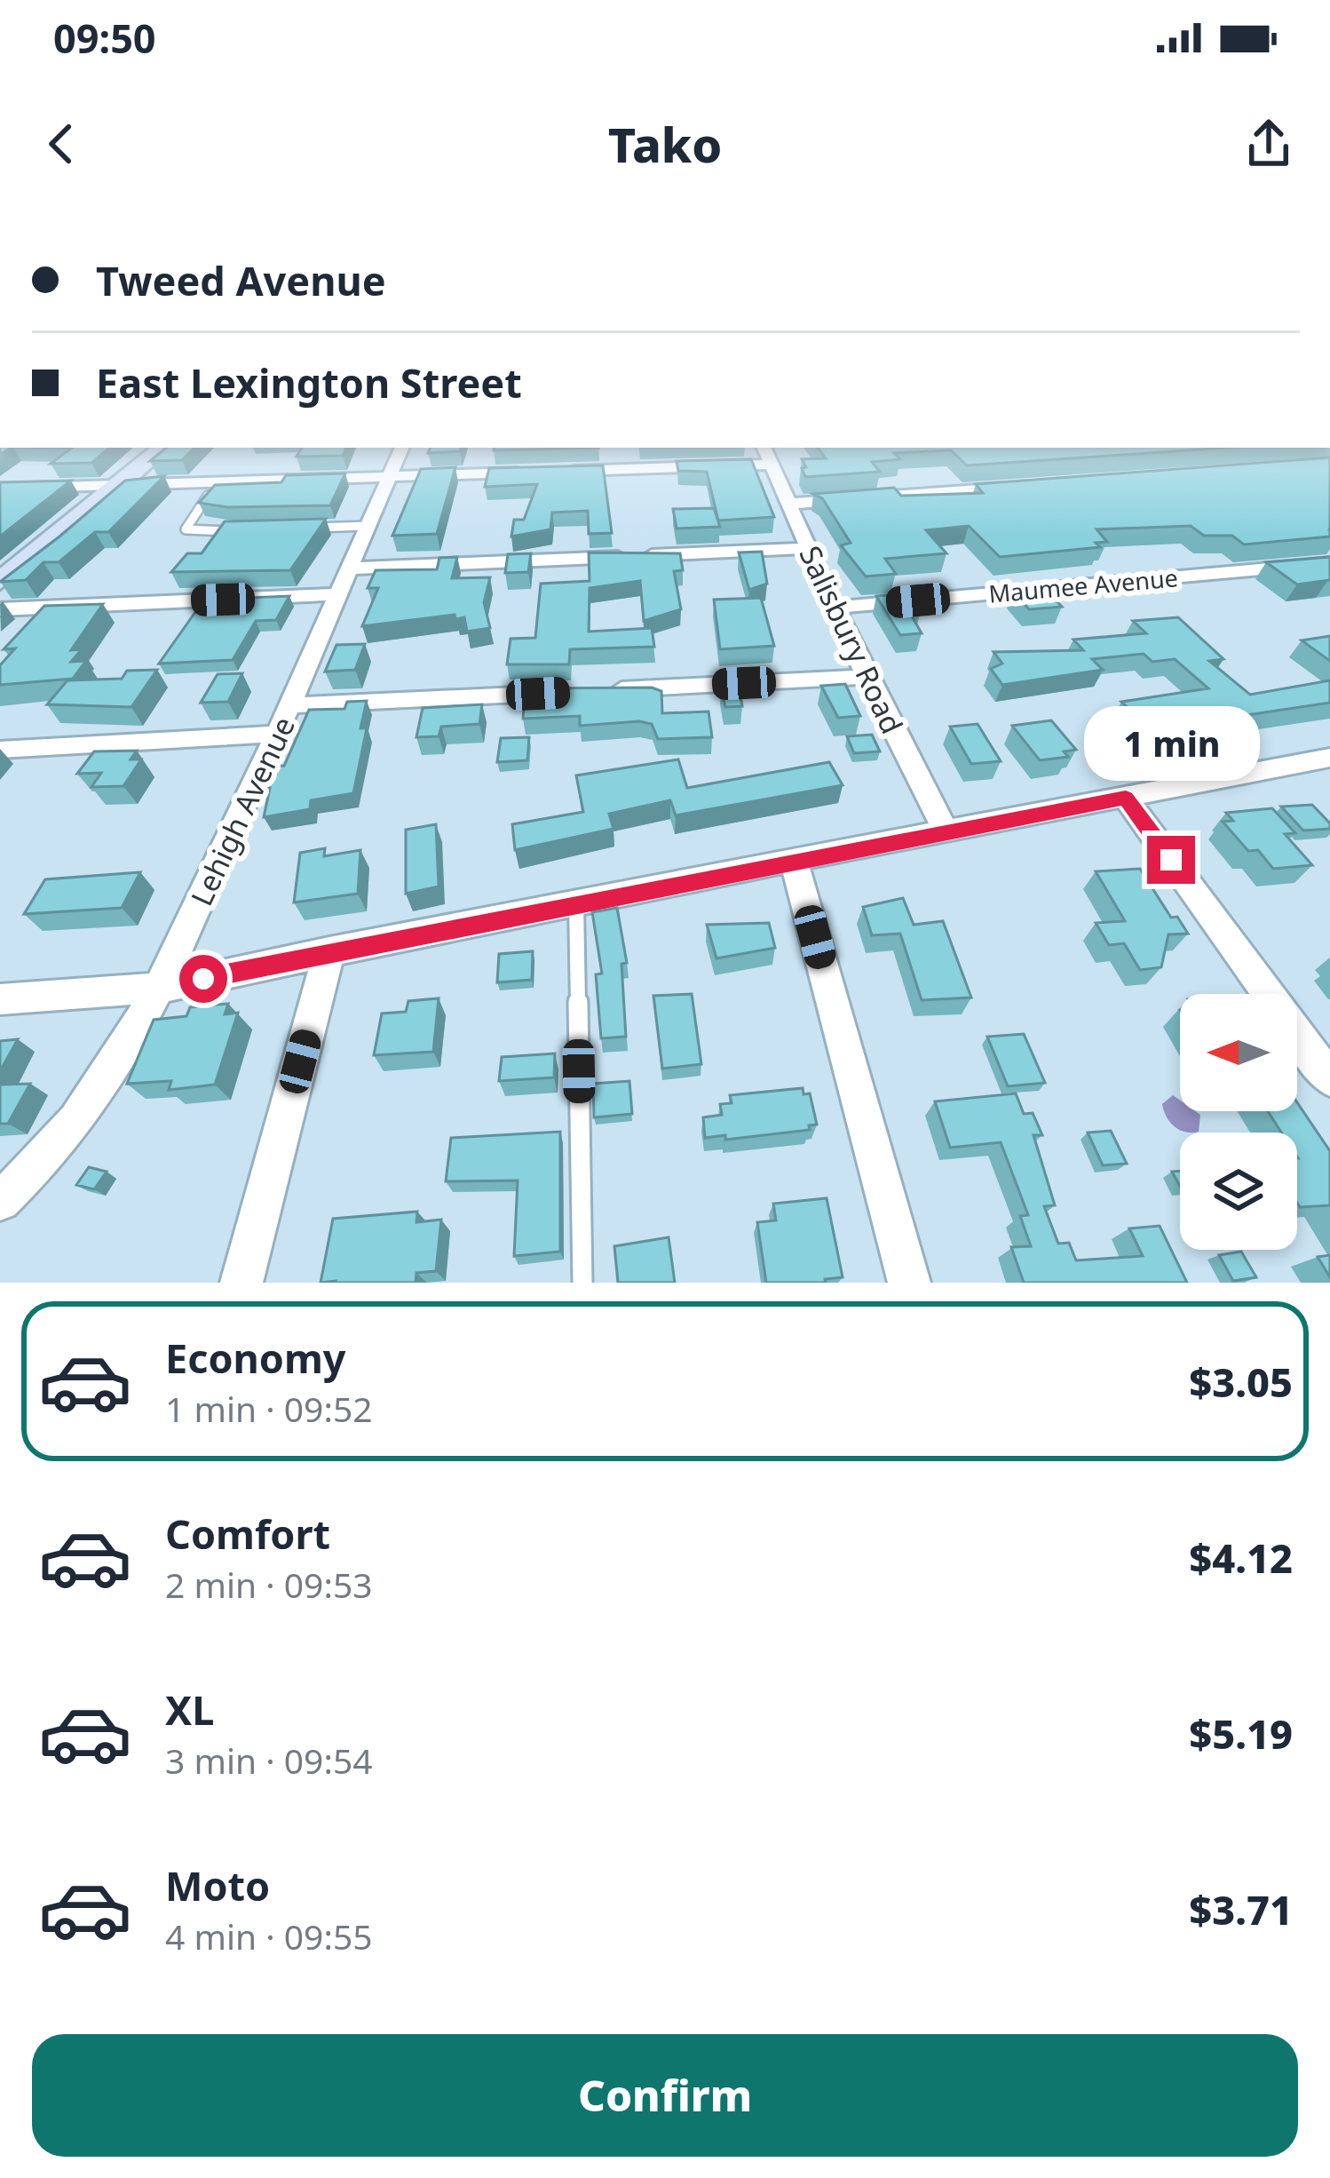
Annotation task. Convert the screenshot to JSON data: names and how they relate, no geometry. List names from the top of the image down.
{
  "streets": {
    "street": ["Maumee Avenue", "Salisbury Road", "Lehigh Avenue"]
  },
  "crossings": [
    ["Maumee Avenue", "Salisbury Road"]
  ],
  "north": "left",
  "page": {
    "status": "09:50",
    "header": "Tako",
    "banner": ["Tweed Avenue", "East Lexington Street"],
    "bubble": "1 min",
    "list": [
      {
        "name": "Economy",
        "note": "1 min · 09:52",
        "value": "$3.05"
      },
      {
        "name": "Comfort",
        "note": "2 min · 09:53",
        "value": "$4.12"
      },
      {
        "name": "XL",
        "note": "3 min · 09:54",
        "value": "$5.19"
      },
      {
        "name": "Moto",
        "note": "4 min · 09:55",
        "value": "$3.71"
      }
    ],
    "buttons": "Confirm"
  }
}
